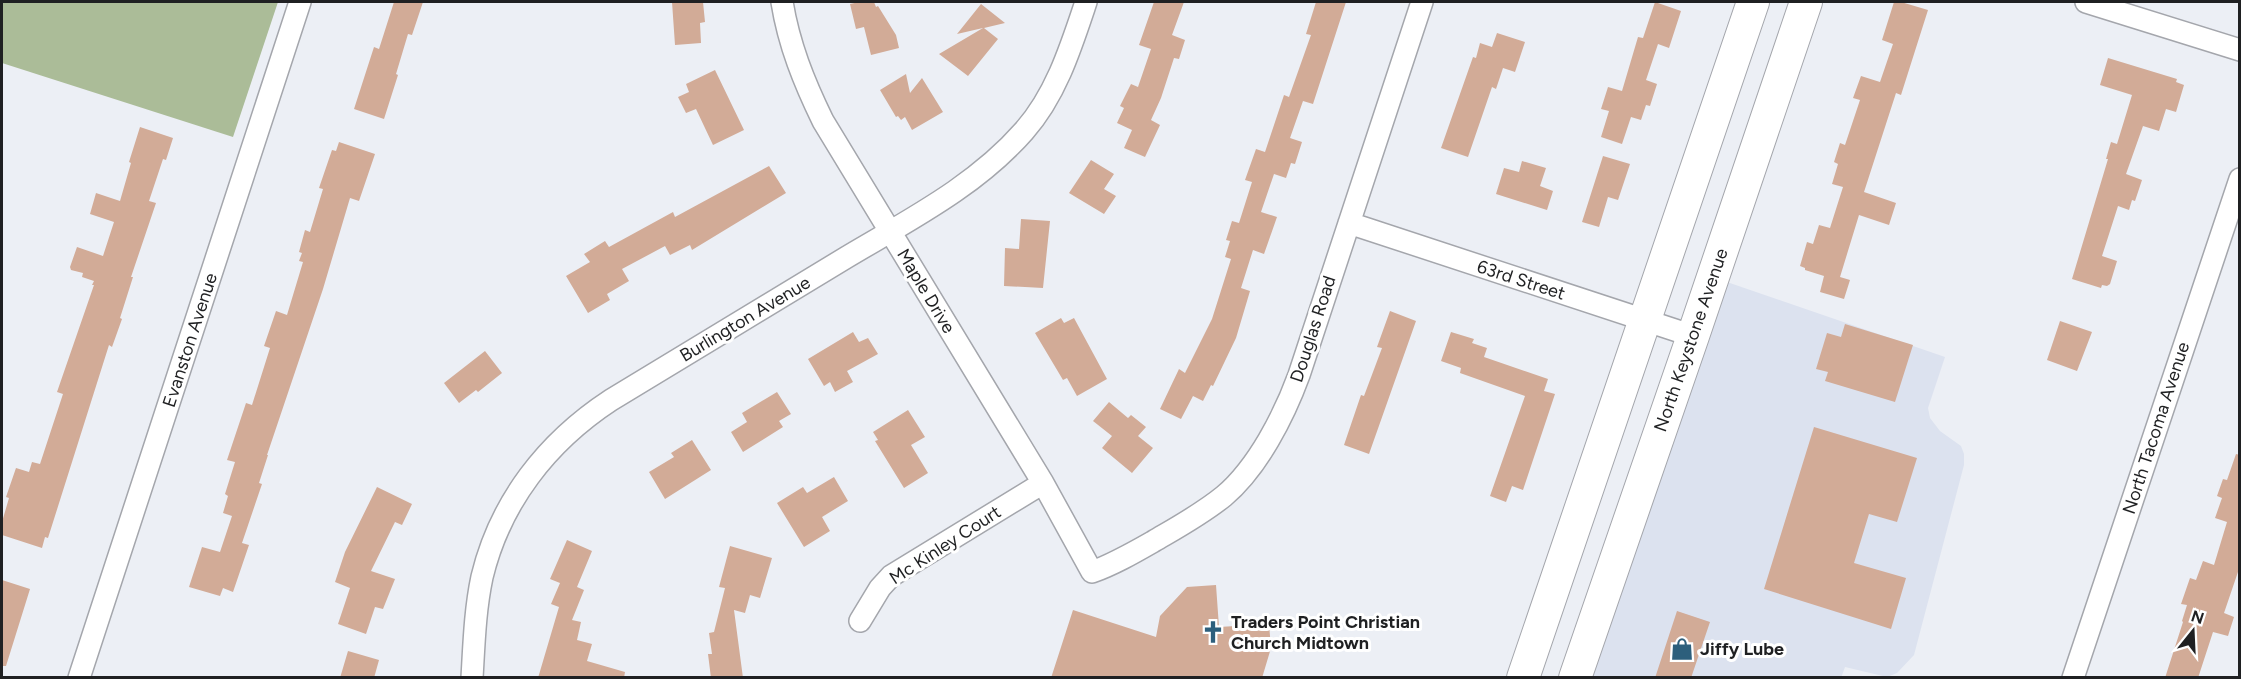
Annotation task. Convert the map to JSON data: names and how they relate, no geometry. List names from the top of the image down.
{
  "streets": {
    "main road": ["North Keystone Avenue"],
    "street": [
      "63rd Street",
      "Maple Drive",
      "Burlington Avenue",
      "Douglas Road",
      "Evanston Avenue",
      "North Tacoma Avenue",
      "Mc Kinley Court"
    ]
  },
  "crossings": [
    ["63rd Street", "Douglas Road"],
    ["63rd Street", "North Keystone Avenue"],
    ["Maple Drive", "Burlington Avenue"],
    ["Maple Drive", "Douglas Road"],
    ["Maple Drive", "Mc Kinley Court"]
  ],
  "places": {
    "church": ["Traders Point Christian Church Midtown"],
    "shop": ["Jiffy Lube"]
  },
  "north": "top"
}
